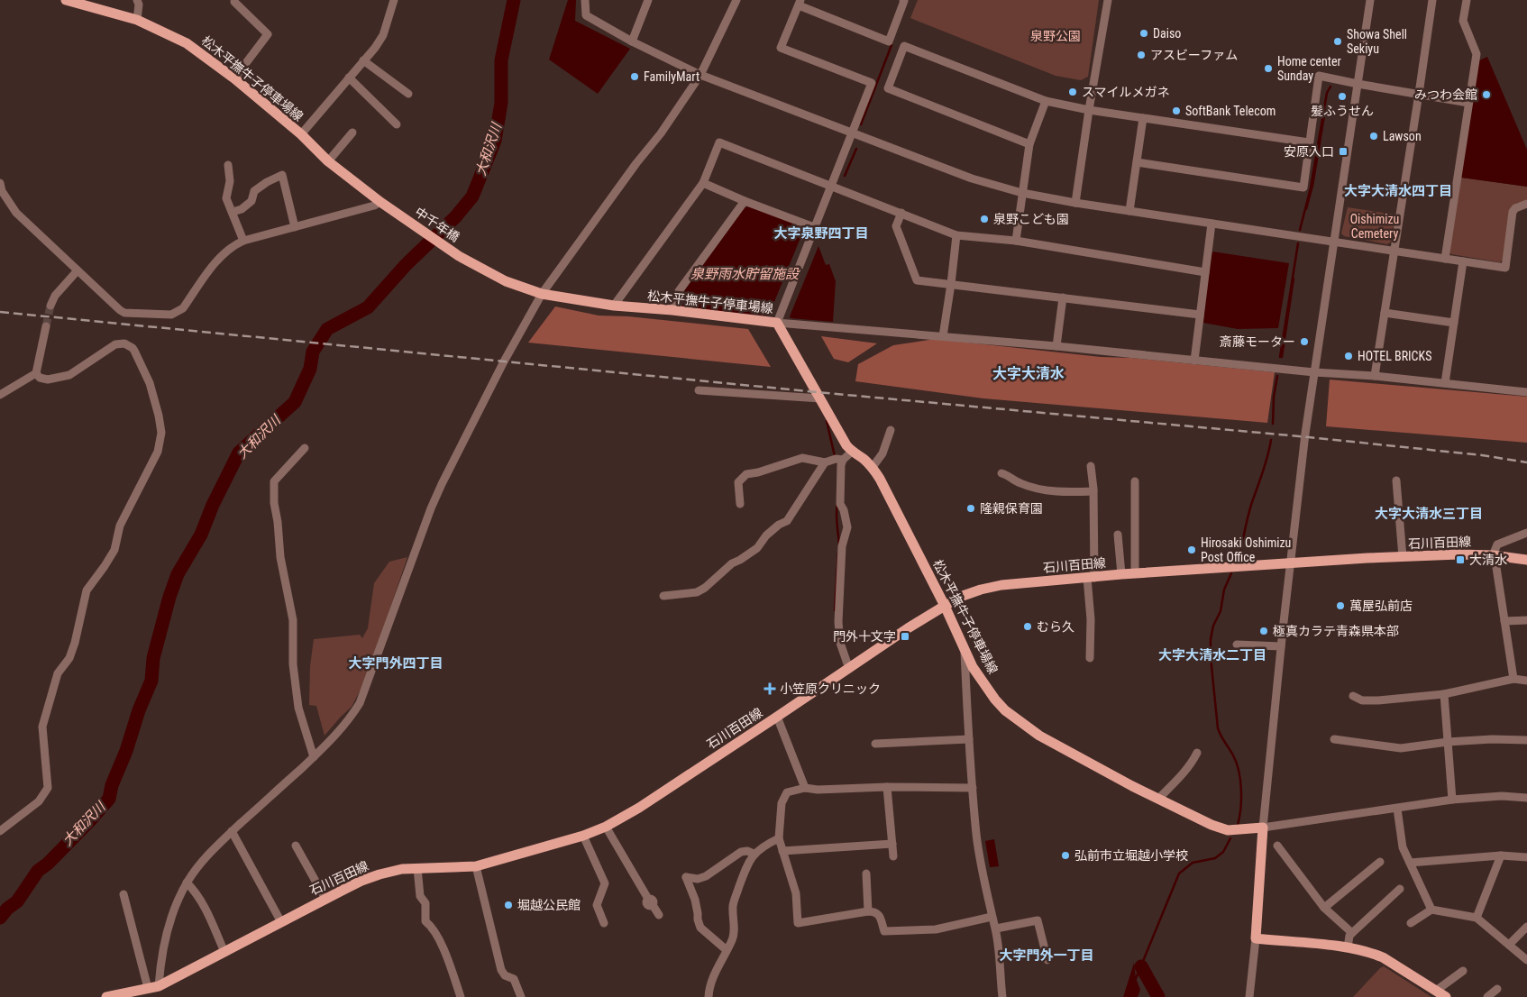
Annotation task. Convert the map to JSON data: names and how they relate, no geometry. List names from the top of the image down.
{
  "streets": {
    "main road": ["松木平撫牛子停車場線", "中千年橋", "石川百田線"]
  },
  "crossings": [
    ["松木平撫牛子停車場線", "中千年橋"],
    ["松木平撫牛子停車場線", "石川百田線"]
  ],
  "districts": [
    "大字大清水四丁目",
    "大字泉野四丁目",
    "大字大清水",
    "大字大清水三丁目",
    "大字大清水二丁目",
    "大字門外四丁目",
    "大字門外一丁目"
  ],
  "water": ["大和沢川", "泉野雨水貯留施設"],
  "parks": ["泉野公園", "Oishimizu Cemetery"],
  "places": {
    "other": [
      "Daiso",
      "Showa Shell Sekiyu",
      "アスビーファム",
      "Home center Sunday",
      "FamilyMart",
      "スマイルメガネ",
      "みつわ会館",
      "髪ふうせん",
      "SoftBank Telecom",
      "Lawson",
      "泉野こども園",
      "斎藤モーター",
      "HOTEL BRICKS",
      "隆親保育園",
      "Hirosaki Oshimizu Post Office",
      "萬屋弘前店",
      "むら久",
      "極真カラテ青森県本部",
      "弘前市立堀越小学校",
      "堀越公民館"
    ],
    "transit": ["安原入口", "大清水", "門外十文字"],
    "health": ["小笠原クリニック"]
  }
}
